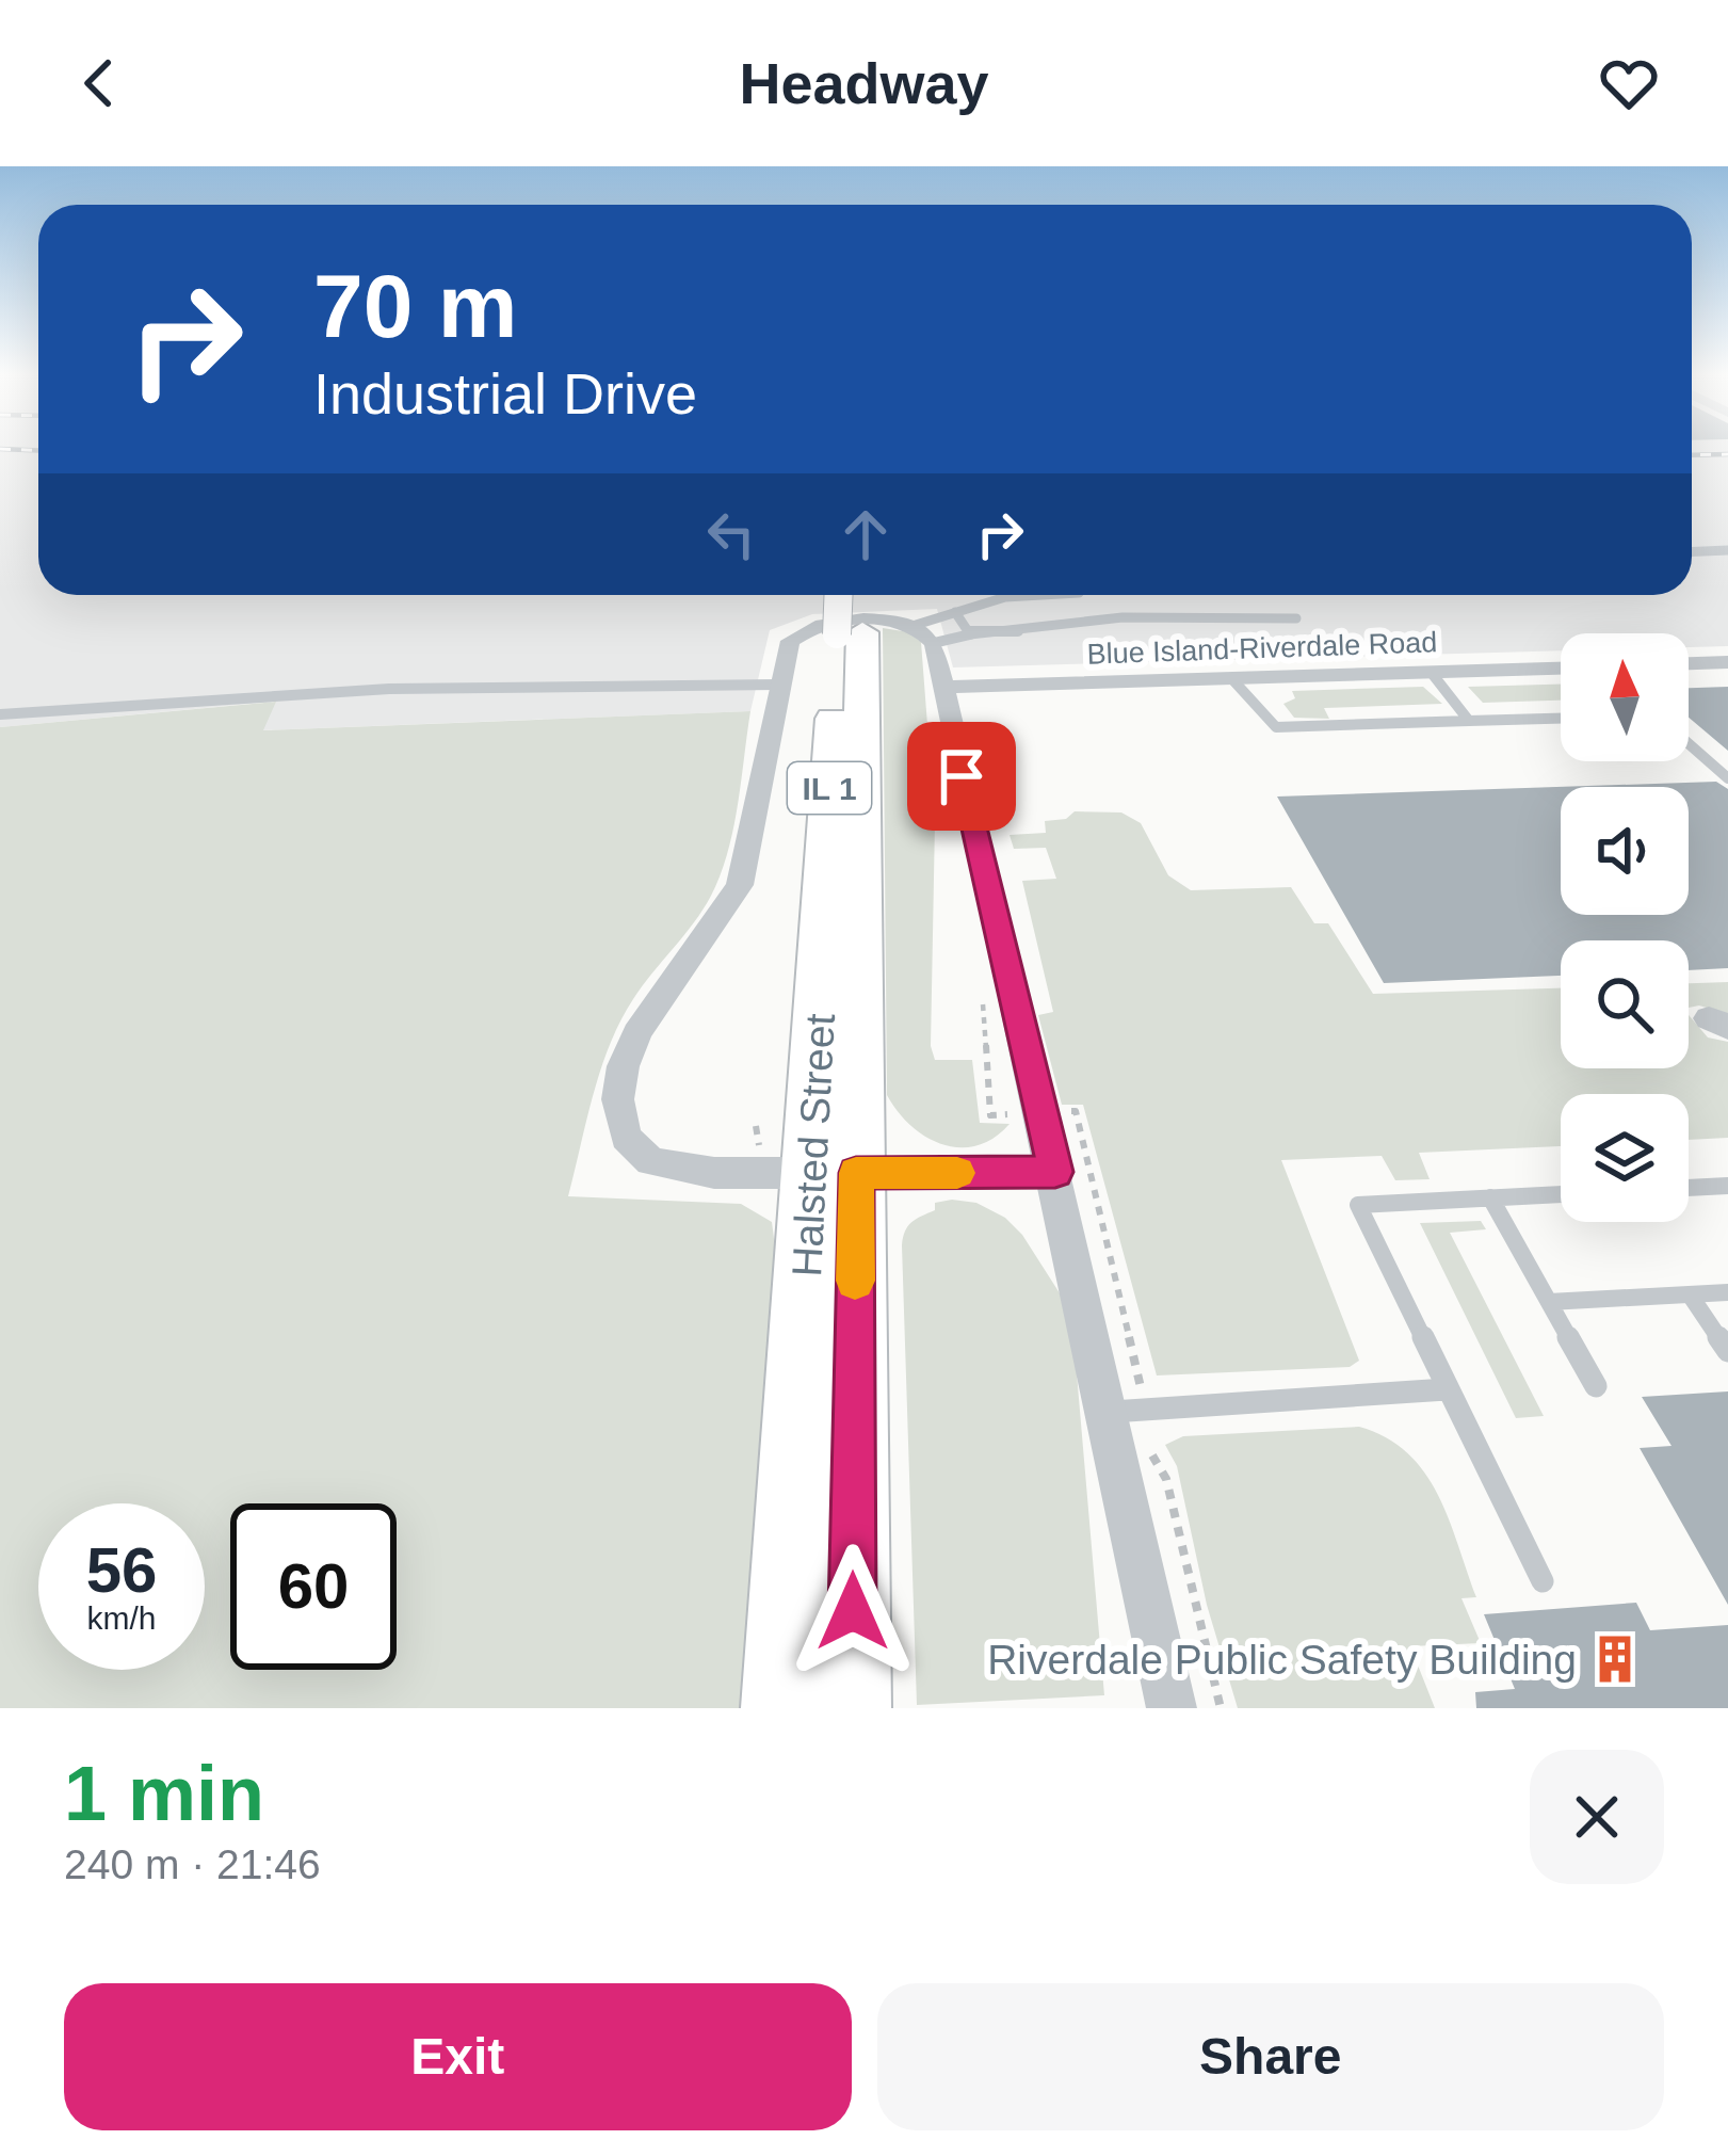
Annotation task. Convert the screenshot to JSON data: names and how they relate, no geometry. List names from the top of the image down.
{
  "streets": {
    "main road": ["IL 1", "Halsted Street"],
    "street": ["Blue Island-Riverdale Road"]
  },
  "places": {
    "building": ["Riverdale Public Safety Building"]
  },
  "north": "top",
  "page": {
    "header": "Headway",
    "turn": ["70 m", "Industrial Drive"],
    "speed": "56 km/h",
    "limit": "60",
    "heading": ["1 min", "240 m · 21:46"],
    "buttons": ["Exit", "Share"]
  }
}
